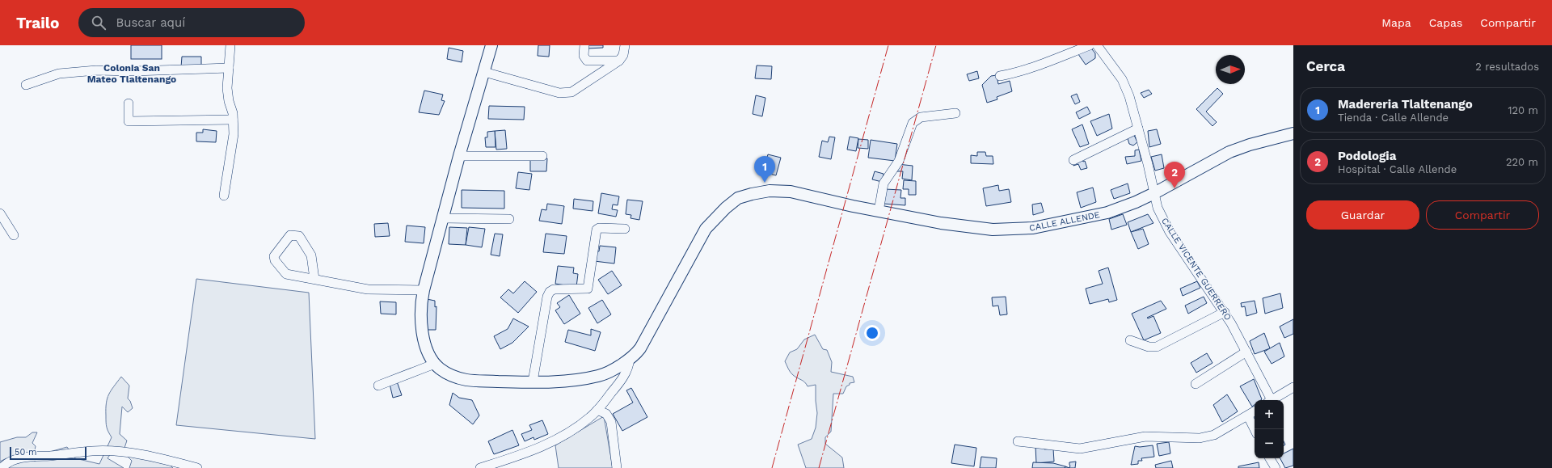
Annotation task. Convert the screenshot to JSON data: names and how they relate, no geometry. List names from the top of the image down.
{
  "streets": {
    "street": ["CALLE ALLENDE", "CALLE VICENTE GUERRERO"]
  },
  "crossings": [
    ["CALLE ALLENDE", "CALLE VICENTE GUERRERO"]
  ],
  "districts": ["Colonia San Mateo Tlaltenango"],
  "scale_bar": "50 m",
  "north": "right",
  "page": {
    "header": "Trailo",
    "search": "Buscar aquí",
    "nav": ["Mapa", "Capas", "Compartir"],
    "heading": ["Cerca", "2 resultados"],
    "list": [
      {
        "mark": "1",
        "name": "Madereria Tlaltenango",
        "note": "Tienda · Calle Allende",
        "value": "120 m"
      },
      {
        "mark": "2",
        "name": "Podologia",
        "note": "Hospital · Calle Allende",
        "value": "220 m"
      }
    ],
    "pins": ["1", "2"],
    "buttons": ["Guardar", "Compartir"],
    "map_buttons": ["+", "−"],
    "scale": "50 m"
  }
}
